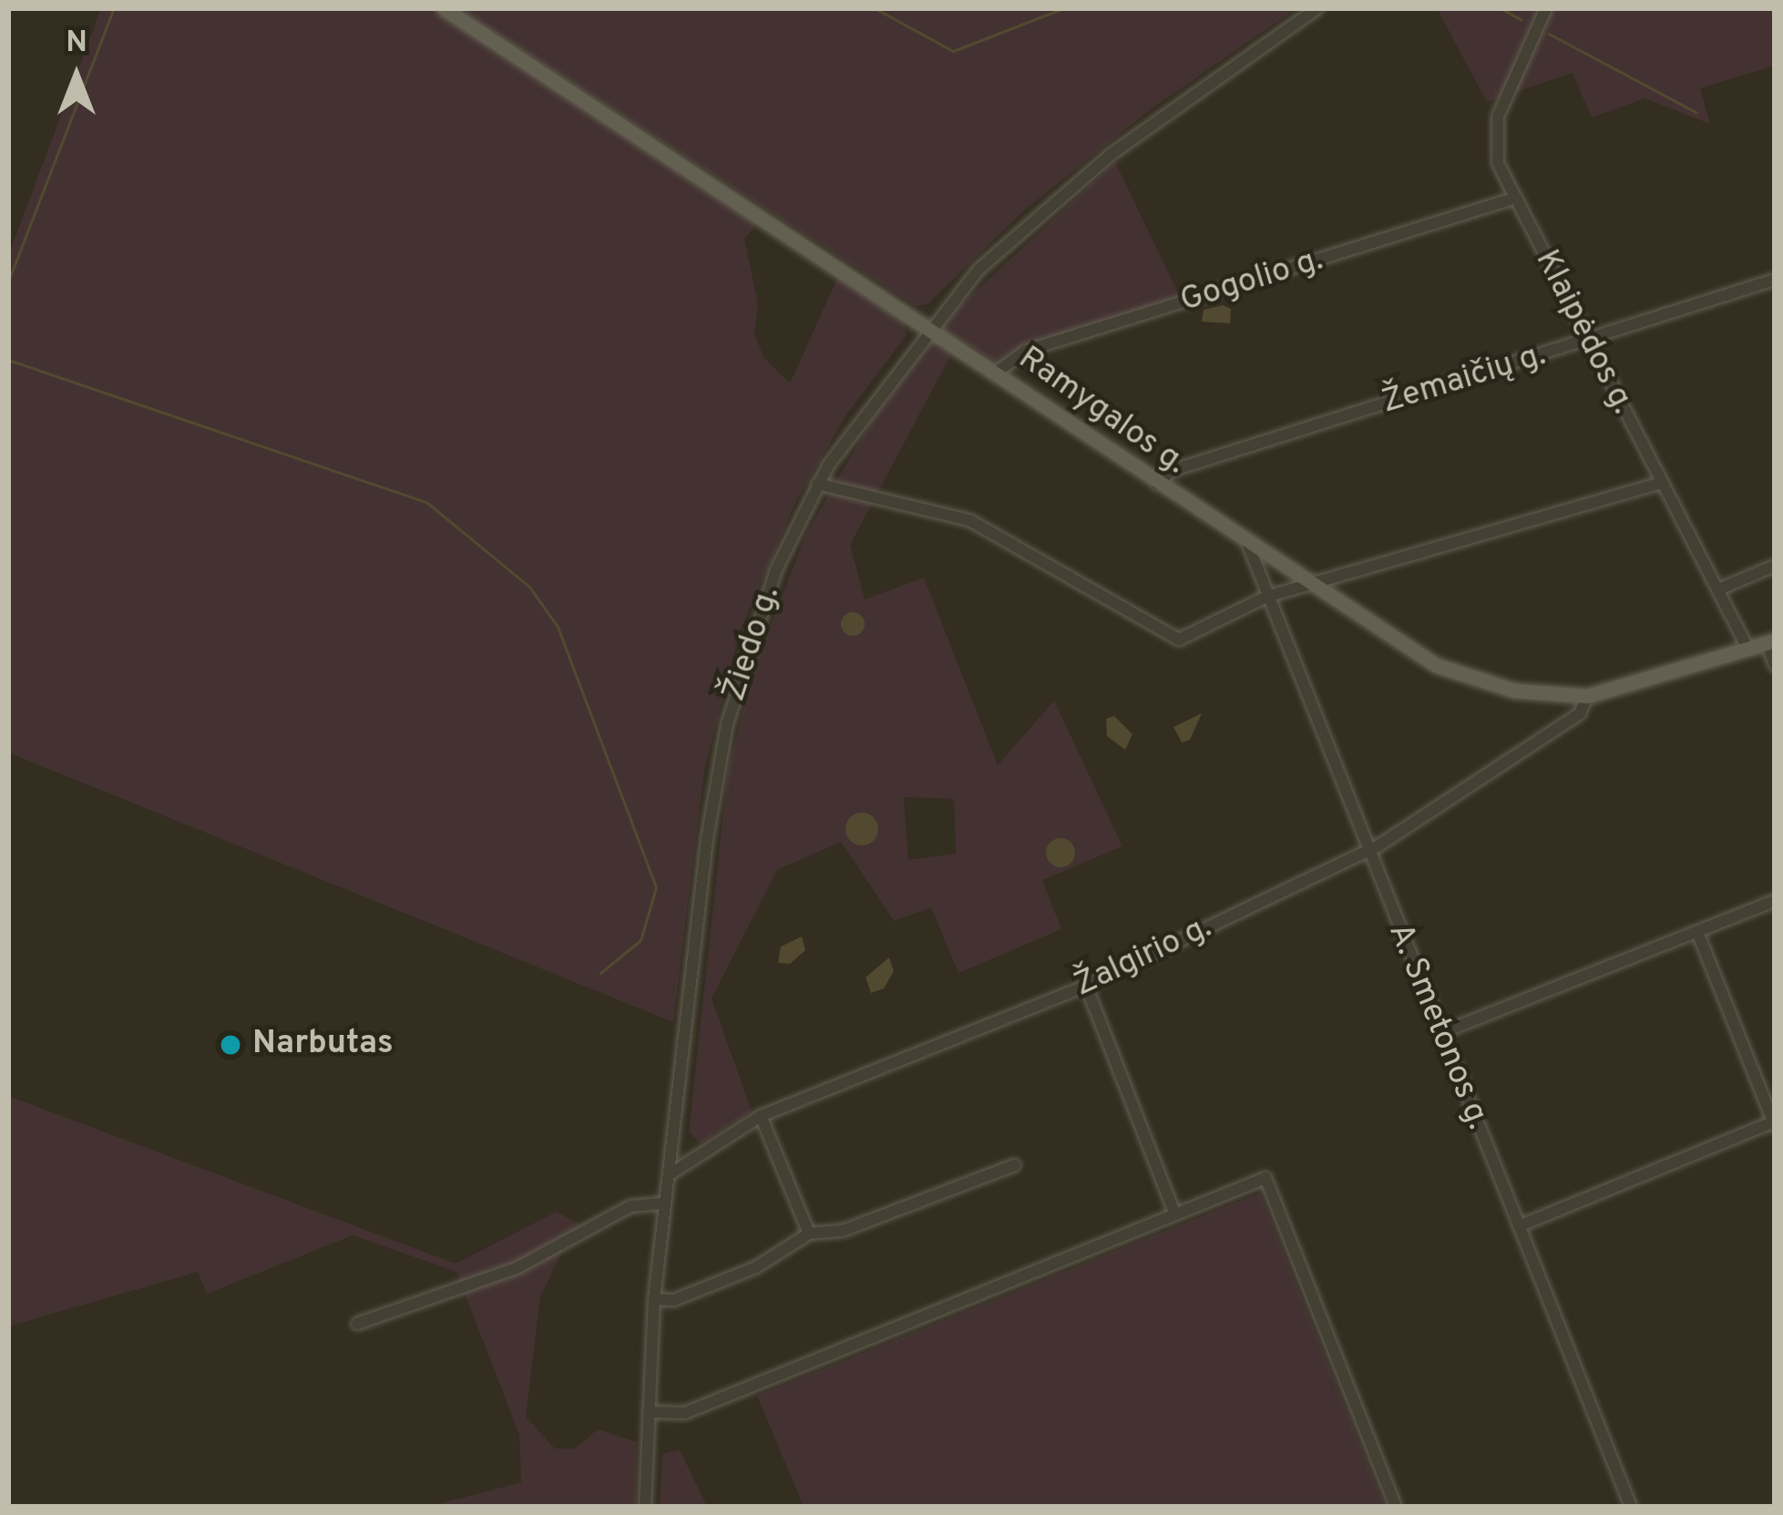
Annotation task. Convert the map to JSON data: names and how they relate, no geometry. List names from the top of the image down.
{
  "streets": {
    "main road": ["Ramygalos g."],
    "street": [
      "Gogolio g.",
      "Klaipėdos g.",
      "Žemaičių g.",
      "Žiedo g.",
      "Žalgirio g.",
      "A. Smetonos g."
    ]
  },
  "crossings": [
    ["Gogolio g.", "Klaipėdos g."],
    ["Gogolio g.", "Ramygalos g."],
    ["Klaipėdos g.", "Žemaičių g."],
    ["Klaipėdos g.", "Ramygalos g."],
    ["Žemaičių g.", "Ramygalos g."],
    ["Ramygalos g.", "Žiedo g."],
    ["Ramygalos g.", "Žalgirio g."],
    ["Ramygalos g.", "A. Smetonos g."],
    ["Žiedo g.", "Žalgirio g."],
    ["Žalgirio g.", "A. Smetonos g."]
  ],
  "places": ["Narbutas"],
  "north": "top"
}
